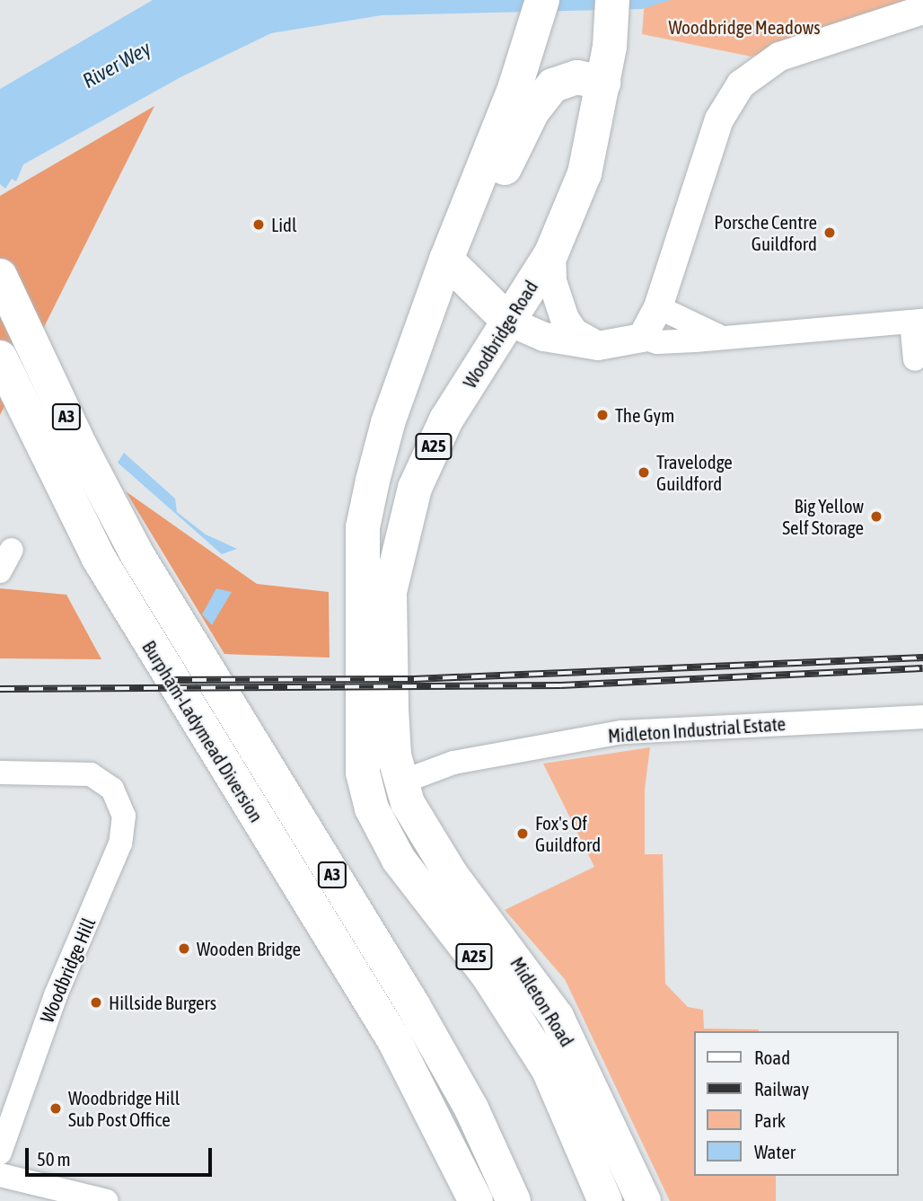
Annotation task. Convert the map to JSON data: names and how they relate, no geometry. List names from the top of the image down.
{
  "streets": {
    "main road": [
      "Woodbridge Road",
      "A3",
      "A25",
      "Burpham-Ladymead Diversion",
      "Midleton Road"
    ],
    "street": ["Midleton Industrial Estate", "Woodbridge Hill"]
  },
  "crossings": [
    ["Woodbridge Road", "A25"],
    ["A25", "Midleton Road"],
    ["Midleton Industrial Estate", "Midleton Road"]
  ],
  "water": ["River Wey"],
  "parks": ["Woodbridge Meadows"],
  "places": [
    "Lidl",
    "Porsche Centre Guildford",
    "The Gym",
    "Travelodge Guildford",
    "Big Yellow Self Storage",
    "Fox's Of Guildford",
    "Wooden Bridge",
    "Hillside Burgers",
    "Woodbridge Hill Sub Post Office"
  ],
  "legend": [
    "Road",
    "Railway",
    "Park",
    "Water"
  ],
  "scale_bar": "50 m"
}
